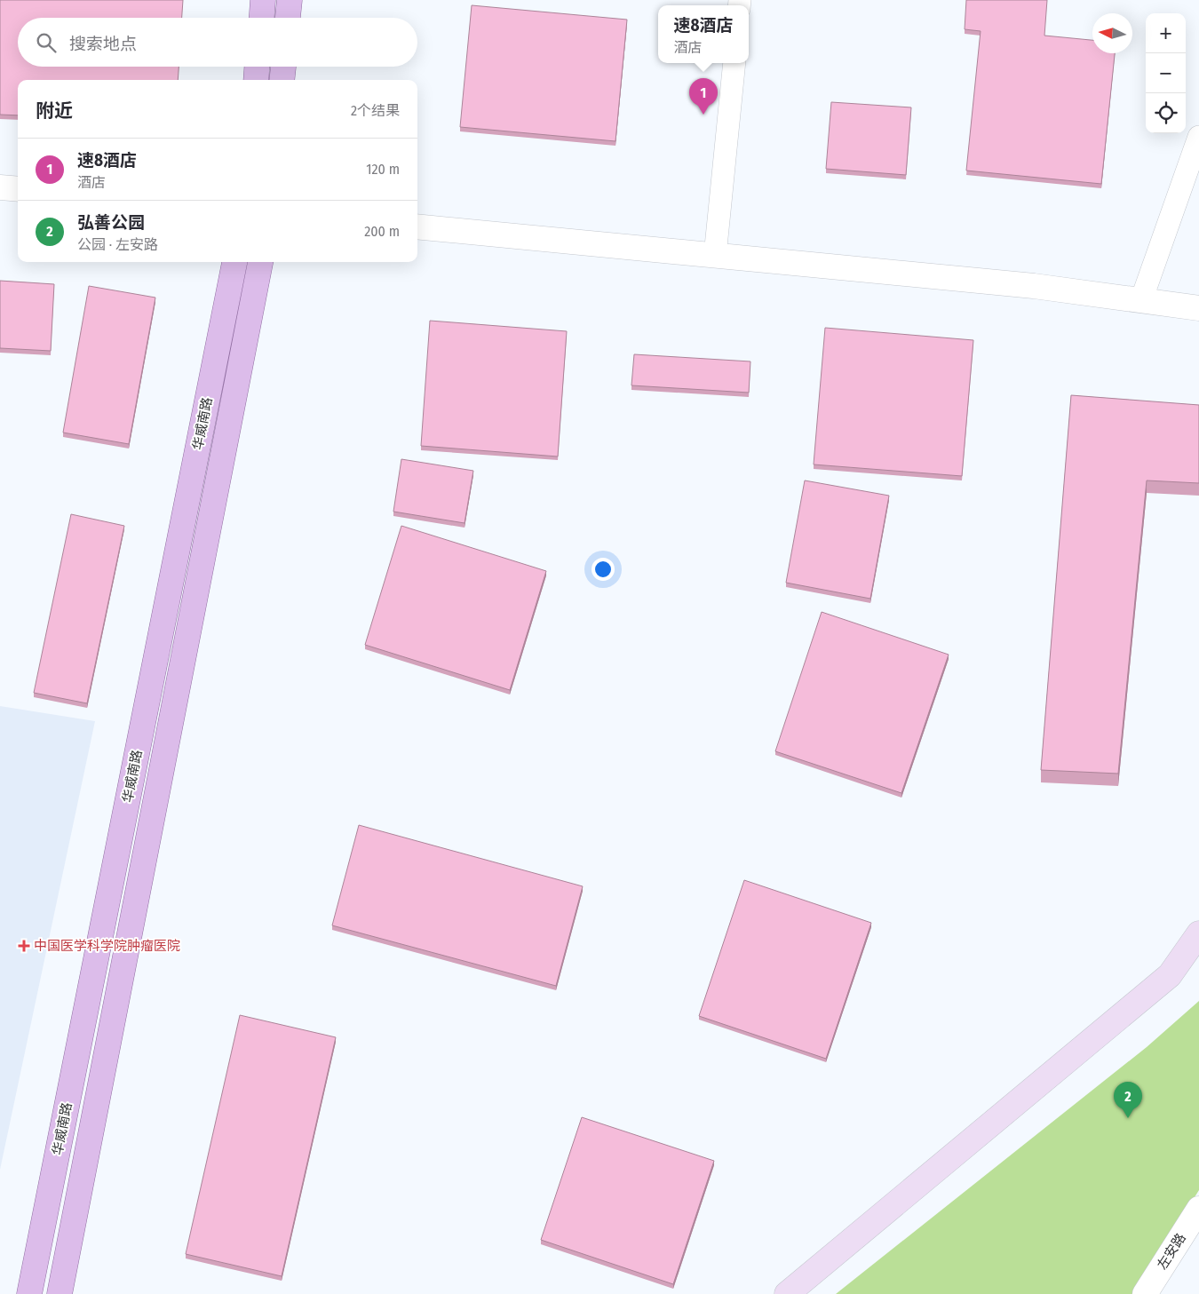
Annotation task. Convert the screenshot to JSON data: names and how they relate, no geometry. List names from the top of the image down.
{
  "streets": {
    "main road": ["华威南路"],
    "street": ["左安路"]
  },
  "places": {
    "health": ["中国医学科学院肿瘤医院"]
  },
  "north": "left",
  "page": {
    "popup": ["速8酒店", "酒店"],
    "map_buttons": ["+", "−"],
    "search": "搜索地点",
    "pins": ["1", "2"],
    "heading": ["附近", "2个结果"],
    "list": [
      {
        "mark": "1",
        "name": "速8酒店",
        "note": "酒店",
        "value": "120 m"
      },
      {
        "mark": "2",
        "name": "弘善公园",
        "note": "公园 · 左安路",
        "value": "200 m"
      }
    ]
  }
}
